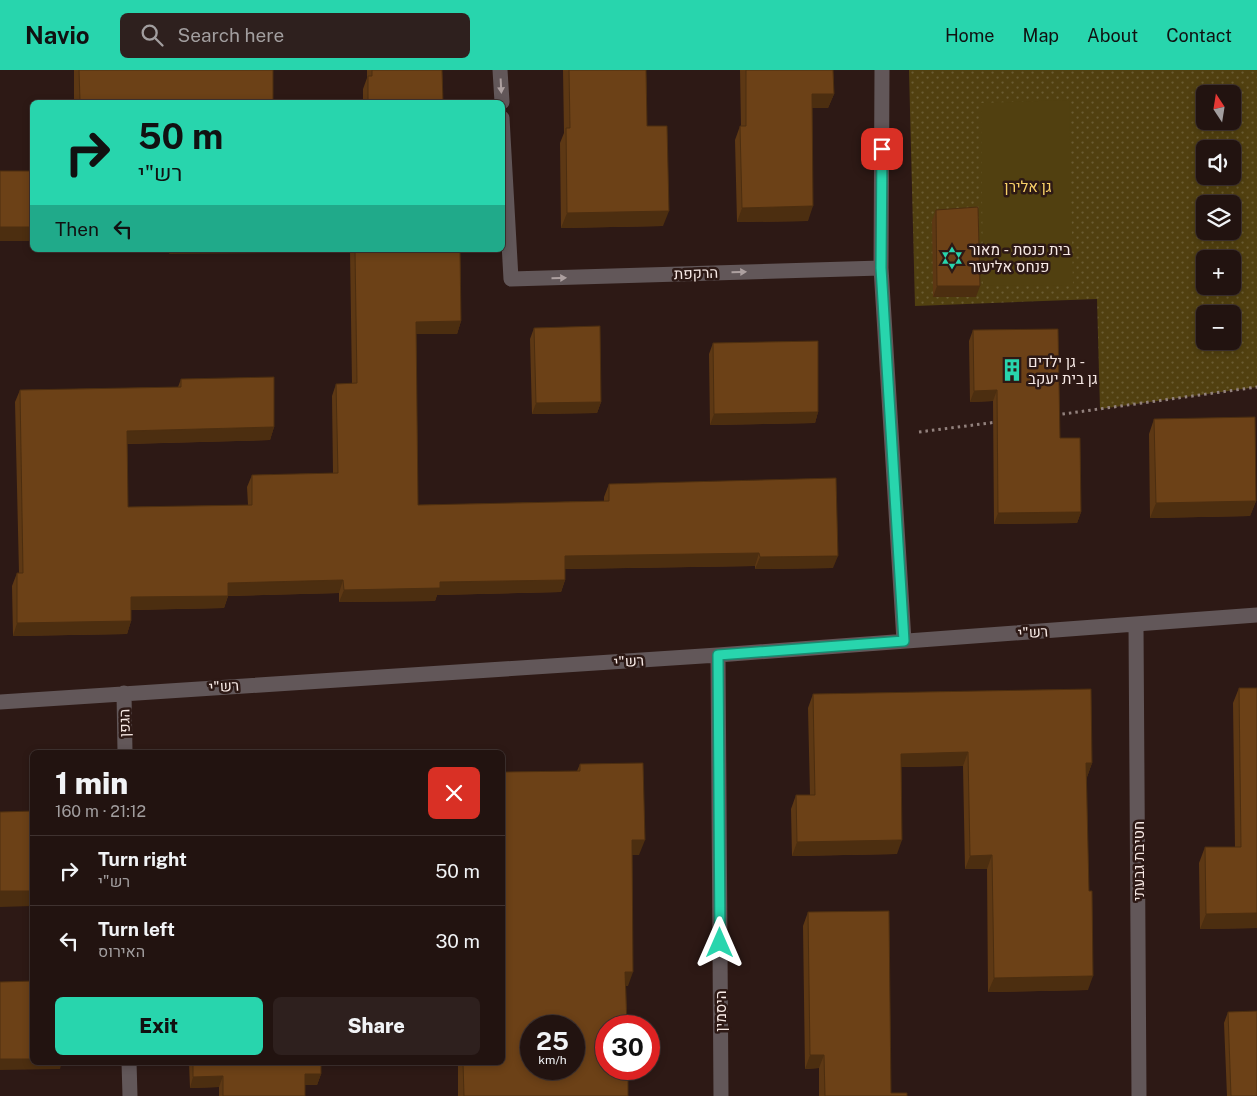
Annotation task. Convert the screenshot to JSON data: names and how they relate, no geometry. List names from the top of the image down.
{
  "streets": {
    "street": [
      "הרקפת",
      "רש\"י",
      "הגפן",
      "חטיבת גבעתי",
      "היסמין"
    ]
  },
  "crossings": [
    ["רש\"י", "הגפן"],
    ["רש\"י", "חטיבת גבעתי"],
    ["רש\"י", "היסמין"]
  ],
  "one_way": ["הרקפת"],
  "parks": ["גן אלירן"],
  "places": {
    "synagogue": ["בית כנסת - מאור פנחס אליעזר"],
    "building": ["גן ילדים - גן בית יעקב"]
  },
  "north": "top",
  "page": {
    "header": "Navio",
    "search": "Search here",
    "nav": [
      "Home",
      "Map",
      "About",
      "Contact"
    ],
    "map_buttons": ["+", "−"],
    "turn": ["50 m", "רש\"י"],
    "then": "Then",
    "heading": ["1 min", "160 m · 21:12"],
    "list": [
      {
        "name": "Turn right",
        "note": "רש\"י",
        "value": "50 m"
      },
      {
        "name": "Turn left",
        "note": "האירוס",
        "value": "30 m"
      }
    ],
    "buttons": ["Exit", "Share"],
    "speed": "25 km/h",
    "limit": "30"
  }
}
